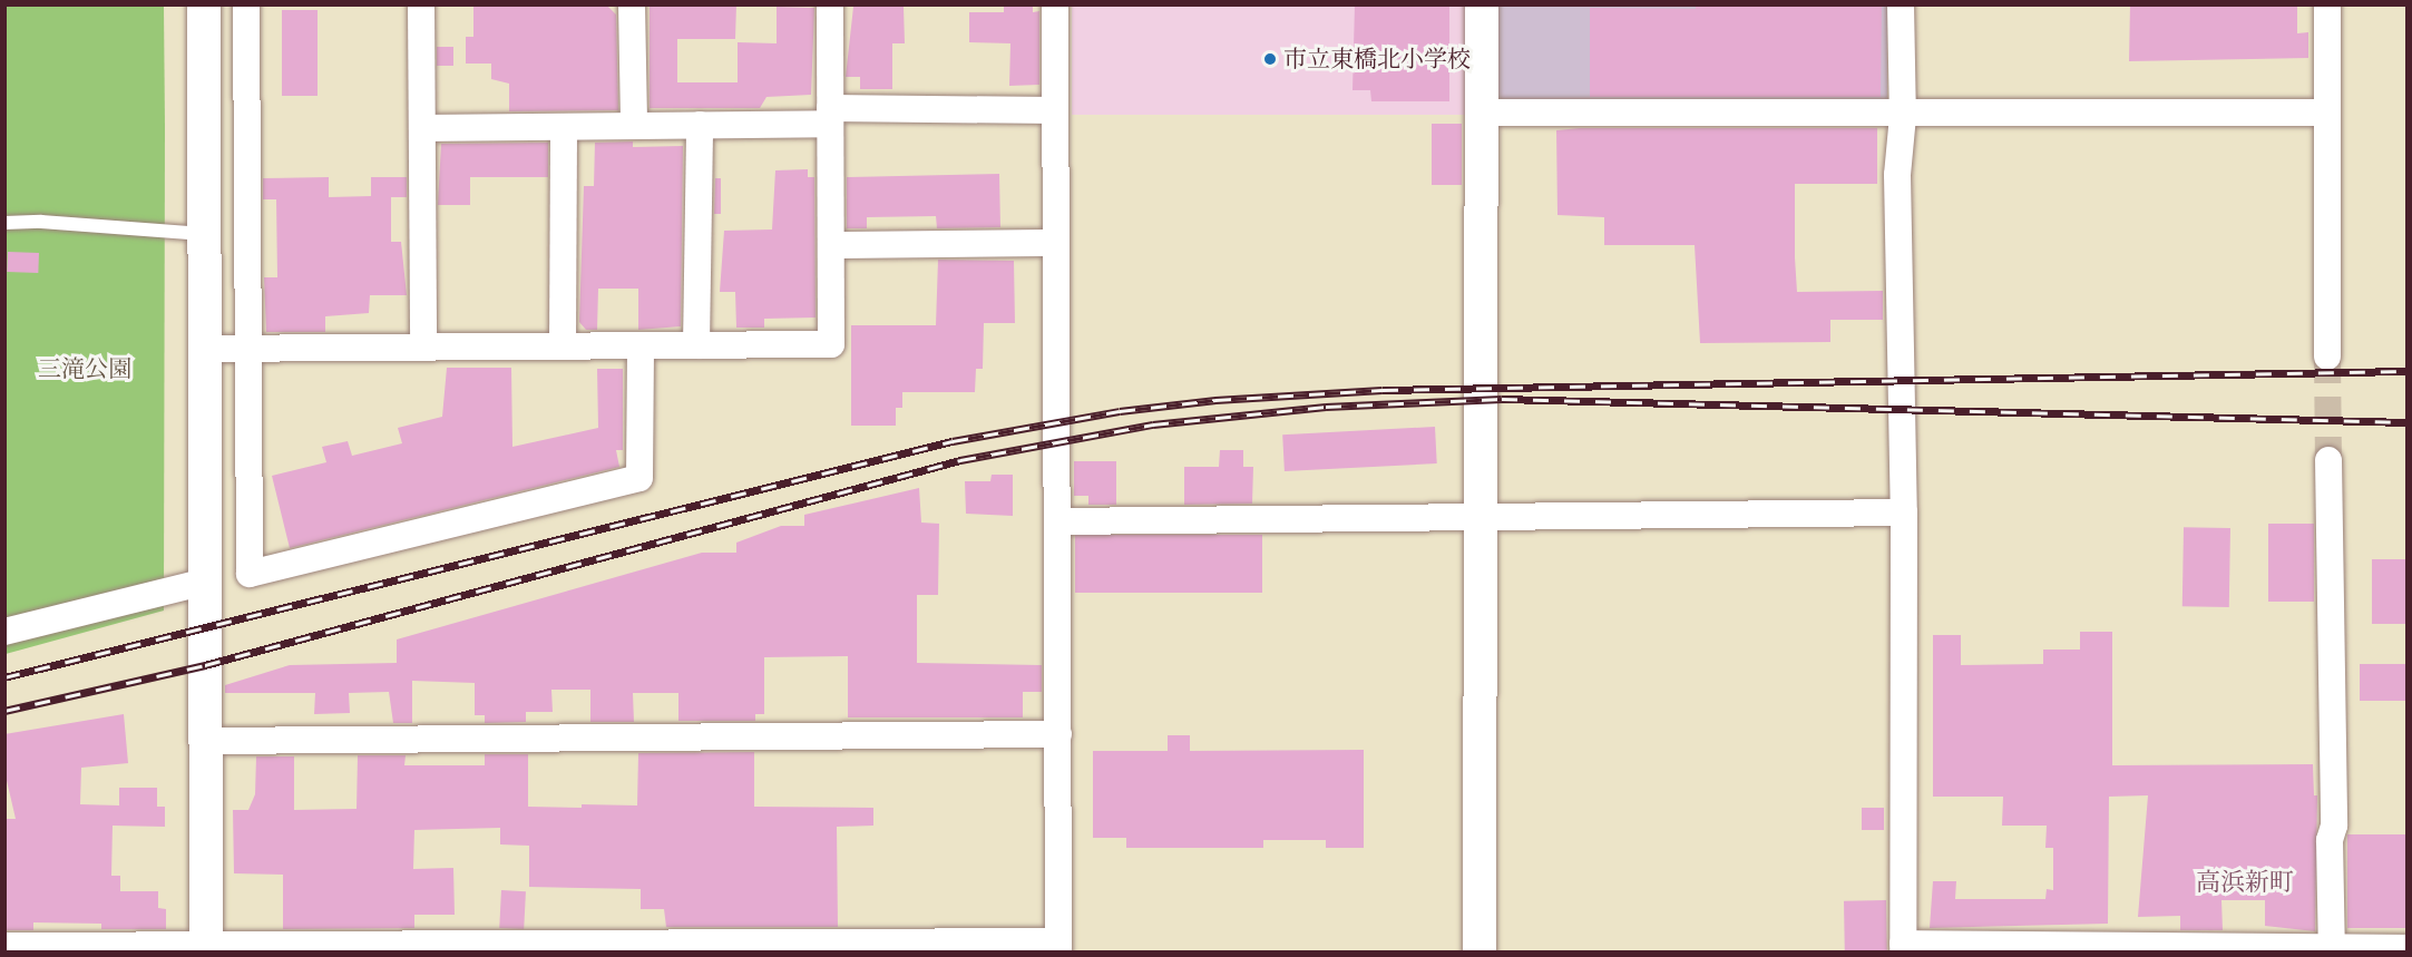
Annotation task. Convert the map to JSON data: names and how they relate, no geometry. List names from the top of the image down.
{
  "districts": ["高浜新町"],
  "parks": ["三滝公園"],
  "places": ["市立東橋北小学校"]
}
